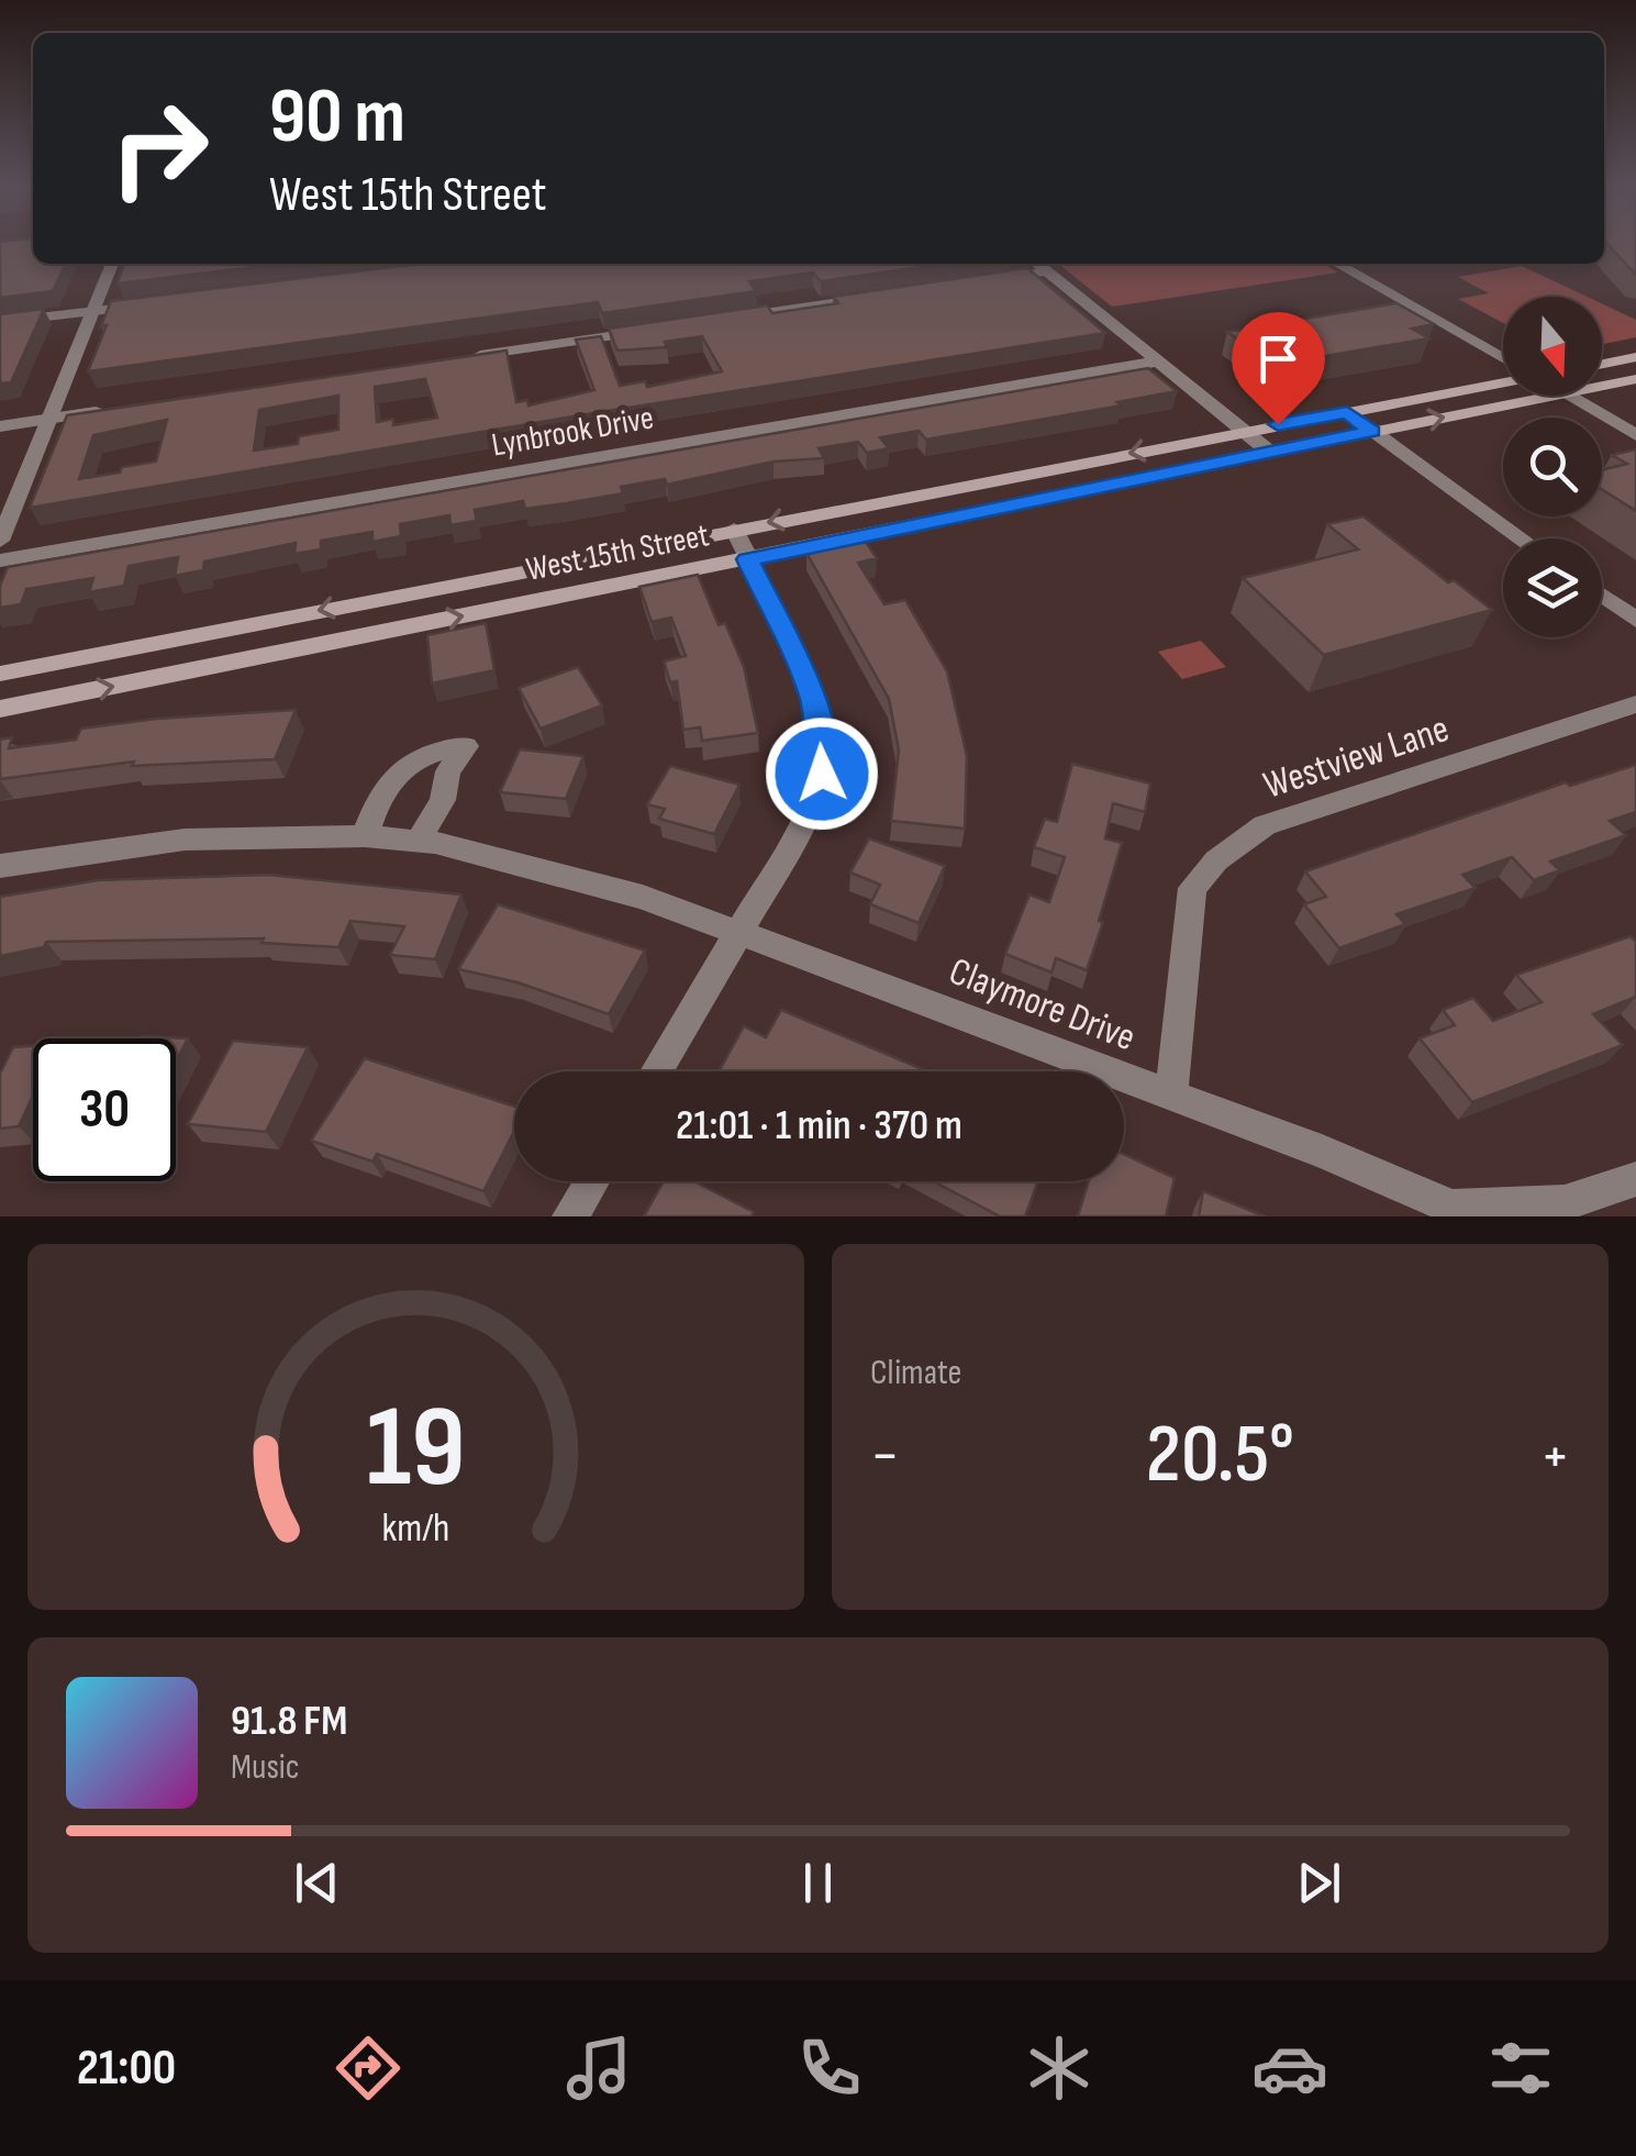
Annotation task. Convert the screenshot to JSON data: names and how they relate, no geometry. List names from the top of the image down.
{
  "streets": {
    "main road": ["West 15th Street"],
    "street": ["Lynbrook Drive", "Westview Lane", "Claymore Drive"]
  },
  "crossings": [
    ["Westview Lane", "Claymore Drive"]
  ],
  "north": "bottom",
  "page": {
    "turn": ["90 m", "West 15th Street"],
    "limit": "30",
    "trip": "21:01 · 1 min · 370 m",
    "tile": "Climate",
    "heat": ["−", "20.5°", "+"],
    "song": ["91.8 FM", "Music"],
    "tabs": "21:00",
    "gauge": ["19", "km/h"]
  }
}
